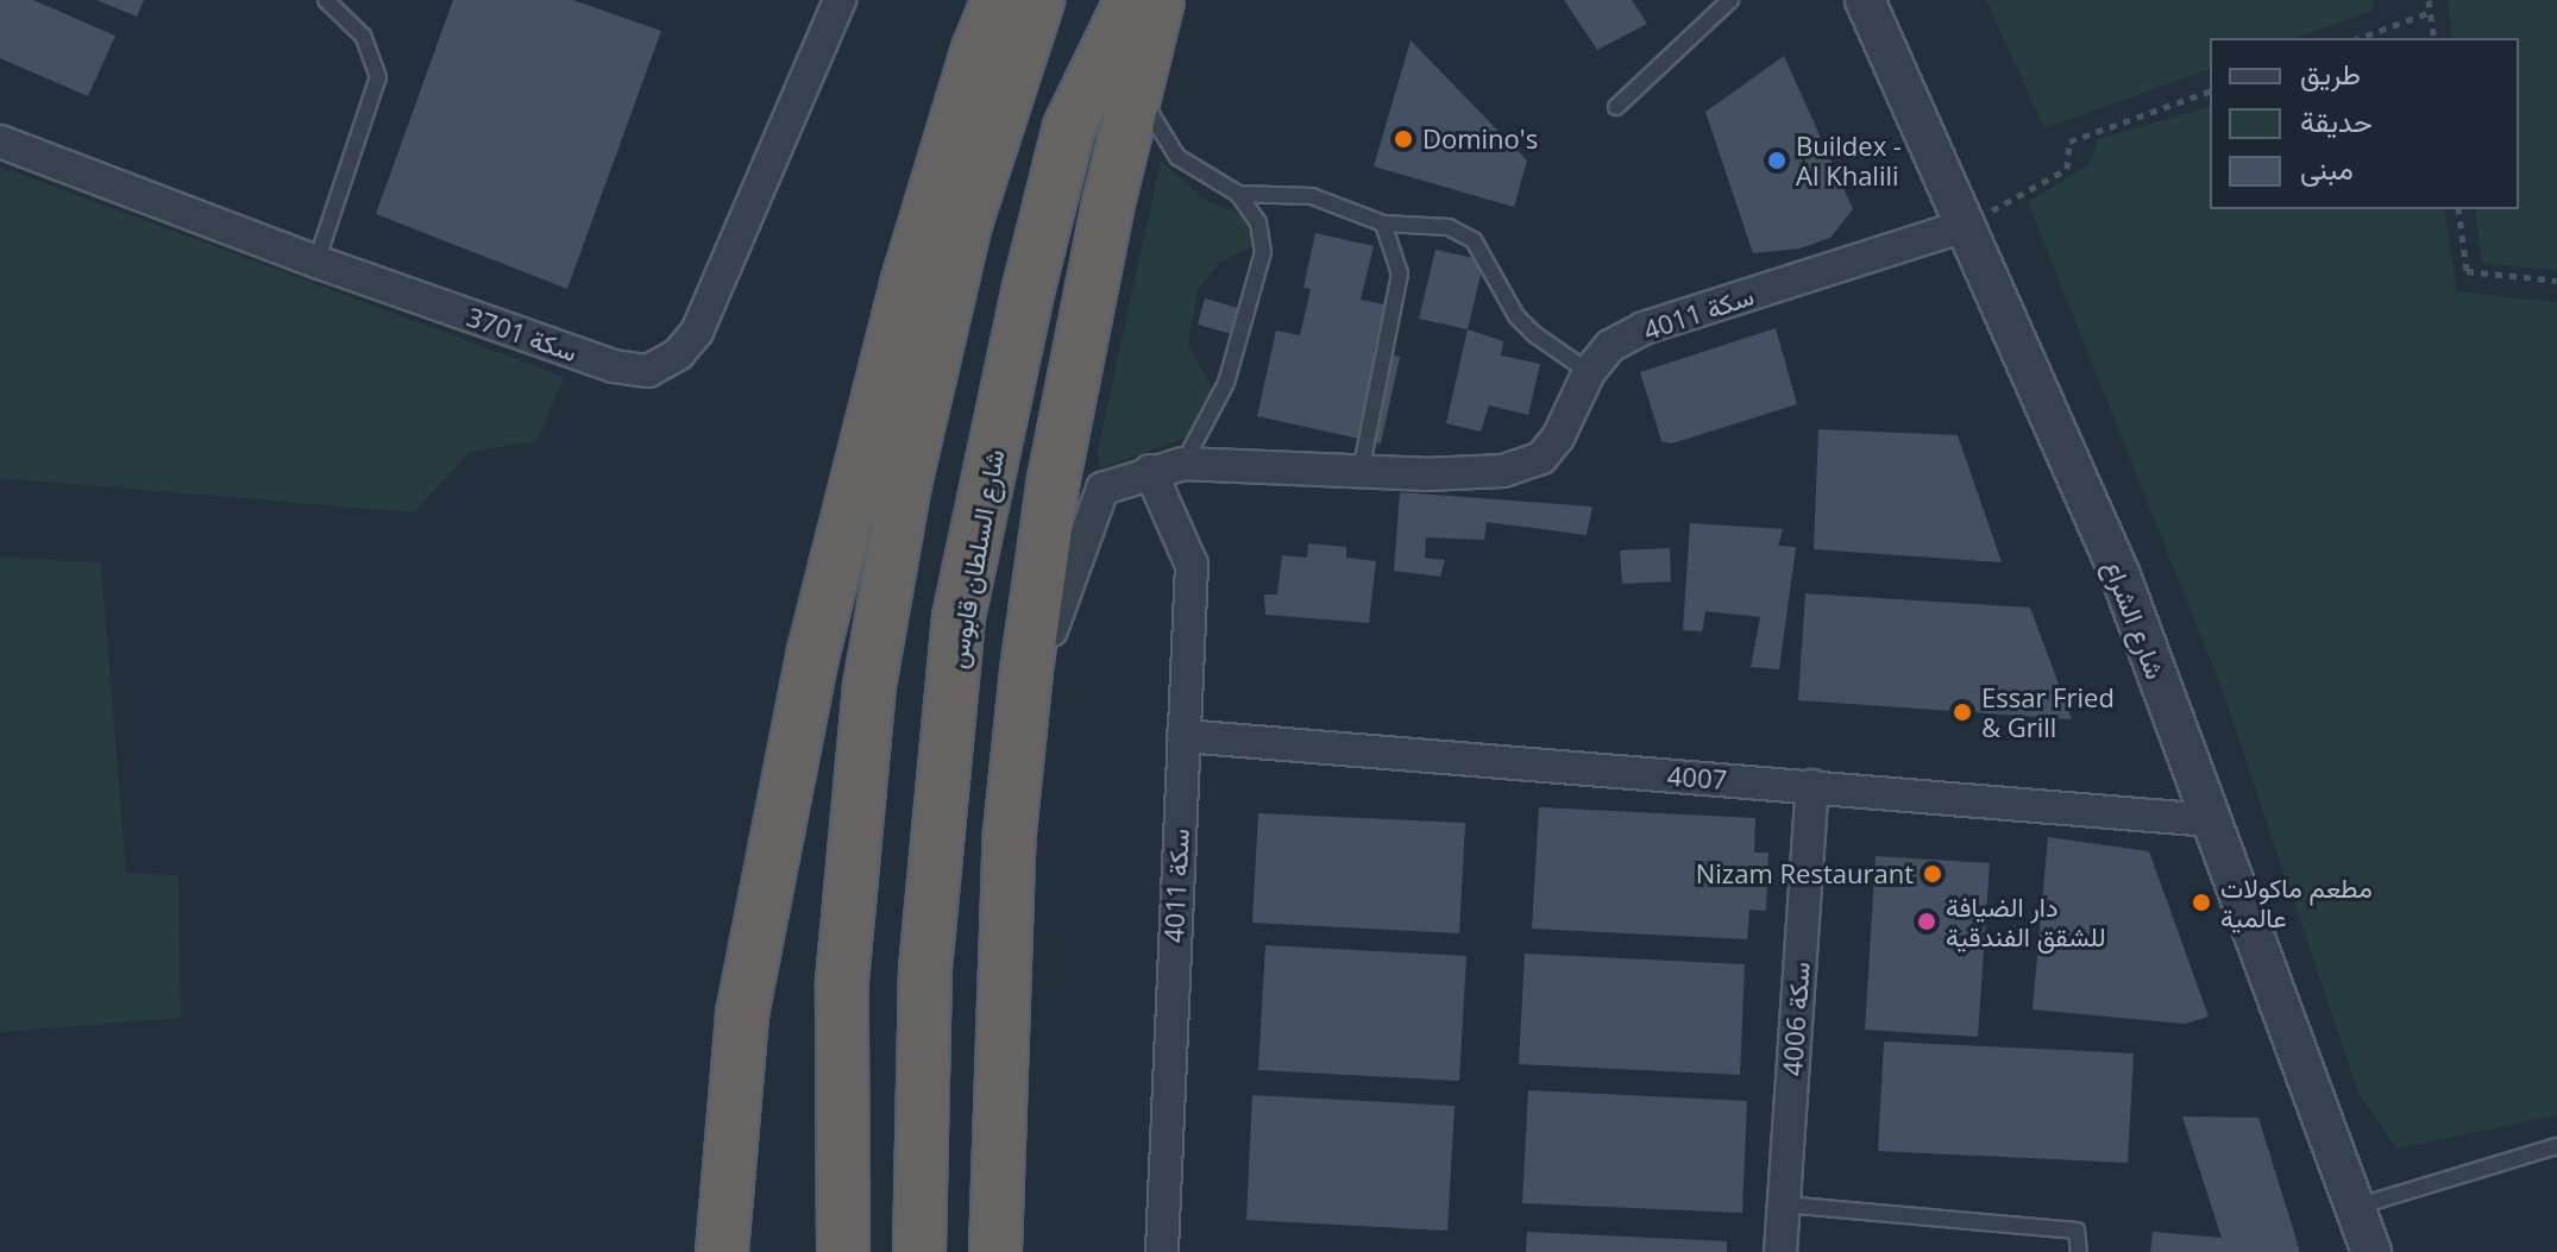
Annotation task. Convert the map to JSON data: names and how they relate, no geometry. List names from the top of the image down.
{
  "streets": {
    "highway": ["شارع السلطان قابوس"],
    "street": [
      "سكة 4011",
      "سكة 3701",
      "شارع الشراع",
      "4007",
      "سكة 4006"
    ]
  },
  "crossings": [
    ["سكة 4011", "شارع الشراع"],
    ["سكة 4011", "4007"],
    ["شارع الشراع", "4007"],
    ["4007", "سكة 4006"]
  ],
  "places": [
    "Domino's",
    "Buildex - Al Khalili",
    "Essar Fried & Grill",
    "Nizam Restaurant",
    "مطعم ماكولات عالمية",
    "دار الضيافة للشقق الفندقية"
  ],
  "legend": ["طريق", "حديقة", "مبنى"]
}
